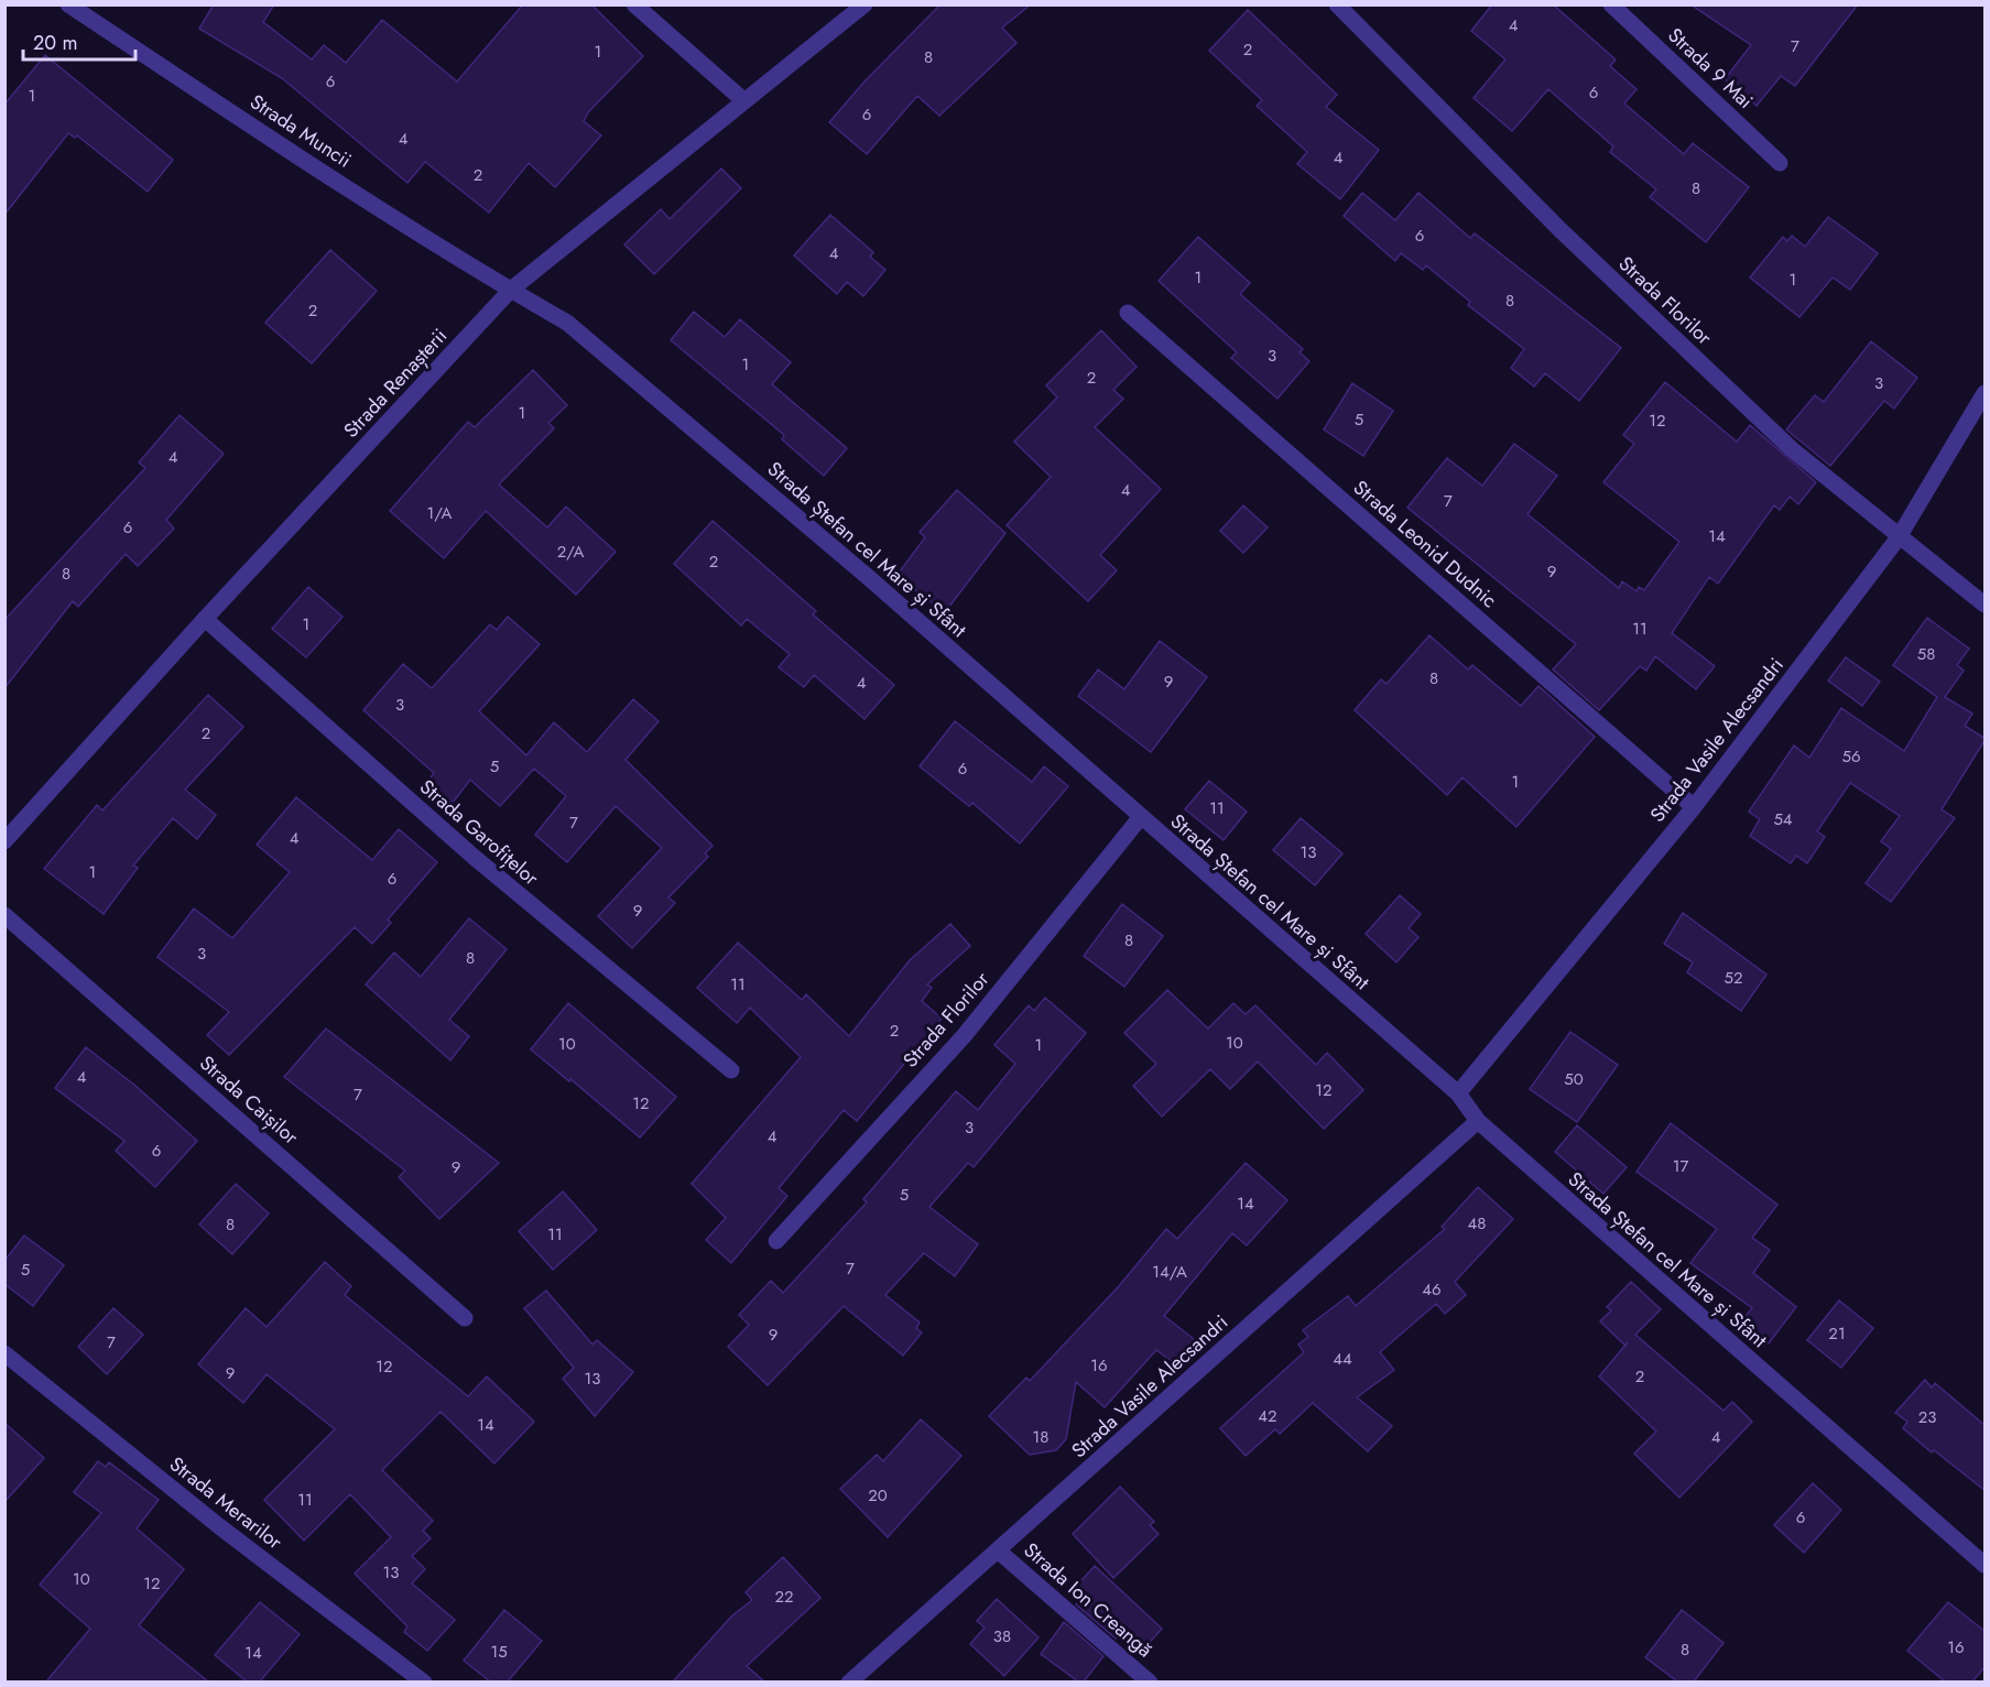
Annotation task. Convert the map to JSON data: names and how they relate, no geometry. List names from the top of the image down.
{
  "streets": {
    "street": [
      "Strada 9 Mai",
      "Strada Muncii",
      "Strada Florilor",
      "Strada Renașterii",
      "Strada Leonid Dudnic",
      "Strada Ștefan cel Mare și Sfânt",
      "Strada Vasile Alecsandri",
      "Strada Garofițelor",
      "Strada Caișilor",
      "Strada Merarilor",
      "Strada Ion Creangă"
    ]
  },
  "crossings": [
    ["Strada Muncii", "Strada Renașterii"],
    ["Strada Muncii", "Strada Ștefan cel Mare și Sfânt"],
    ["Strada Florilor", "Strada Ștefan cel Mare și Sfânt"],
    ["Strada Florilor", "Strada Vasile Alecsandri"],
    ["Strada Renașterii", "Strada Ștefan cel Mare și Sfânt"],
    ["Strada Renașterii", "Strada Garofițelor"],
    ["Strada Leonid Dudnic", "Strada Vasile Alecsandri"],
    ["Strada Ștefan cel Mare și Sfânt", "Strada Vasile Alecsandri"],
    ["Strada Vasile Alecsandri", "Strada Ion Creangă"]
  ],
  "house_numbers": [
    "4",
    "7",
    "2",
    "1",
    "8",
    "6",
    "6",
    "1",
    "6",
    "4",
    "4",
    "2",
    "8",
    "6",
    "4",
    "1",
    "1",
    "8",
    "2",
    "3",
    "1",
    "2",
    "3",
    "1",
    "5",
    "12",
    "4",
    "4",
    "7",
    "1/A",
    "6",
    "14",
    "2/A",
    "2",
    "9",
    "8",
    "1",
    "11",
    "58",
    "8",
    "9",
    "4",
    "3",
    "2",
    "56",
    "5",
    "6",
    "1",
    "11",
    "54",
    "7",
    "4",
    "13",
    "1",
    "6",
    "9",
    "8",
    "3",
    "8",
    "52",
    "11",
    "2",
    "10",
    "10",
    "1",
    "4",
    "50",
    "12",
    "7",
    "12",
    "3",
    "4",
    "6",
    "17",
    "9",
    "5",
    "14",
    "48",
    "8",
    "11",
    "7",
    "5",
    "14/A",
    "46",
    "21",
    "9",
    "7",
    "44",
    "16",
    "12",
    "9",
    "2",
    "13",
    "42",
    "23",
    "14",
    "18",
    "4",
    "20",
    "11",
    "6",
    "13",
    "10",
    "12",
    "22",
    "38",
    "16",
    "8",
    "15",
    "14"
  ],
  "scale_bar": "20 m"
}
